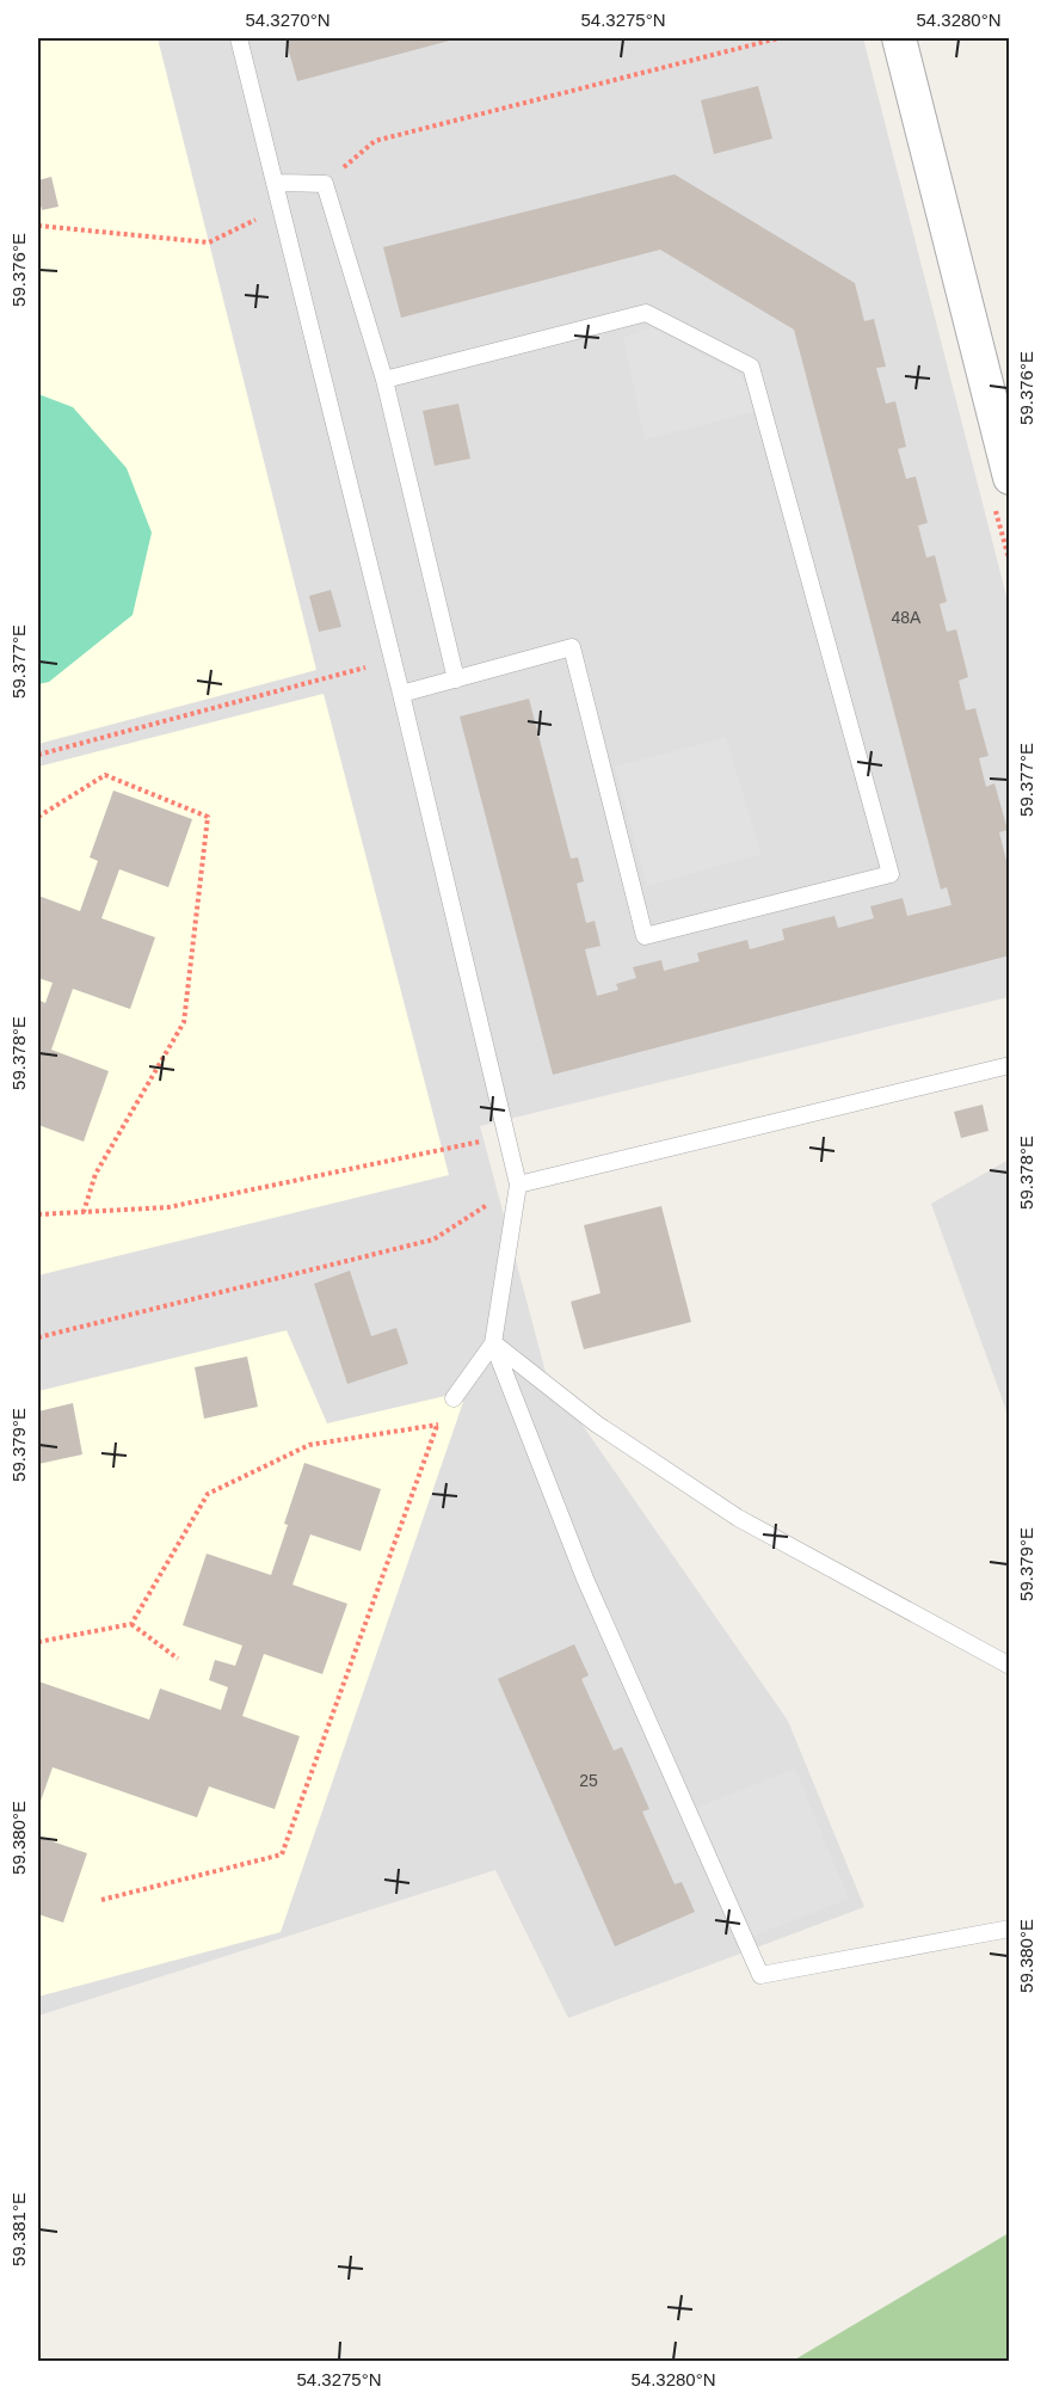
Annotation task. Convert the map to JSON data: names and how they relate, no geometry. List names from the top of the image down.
{
  "house_numbers": ["48А", "25"],
  "coordinates": [
    "54.3270°N",
    "54.3275°N",
    "54.3280°N",
    "59.376°E",
    "59.377°E",
    "59.378°E",
    "59.379°E",
    "59.380°E",
    "59.381°E"
  ]
}
